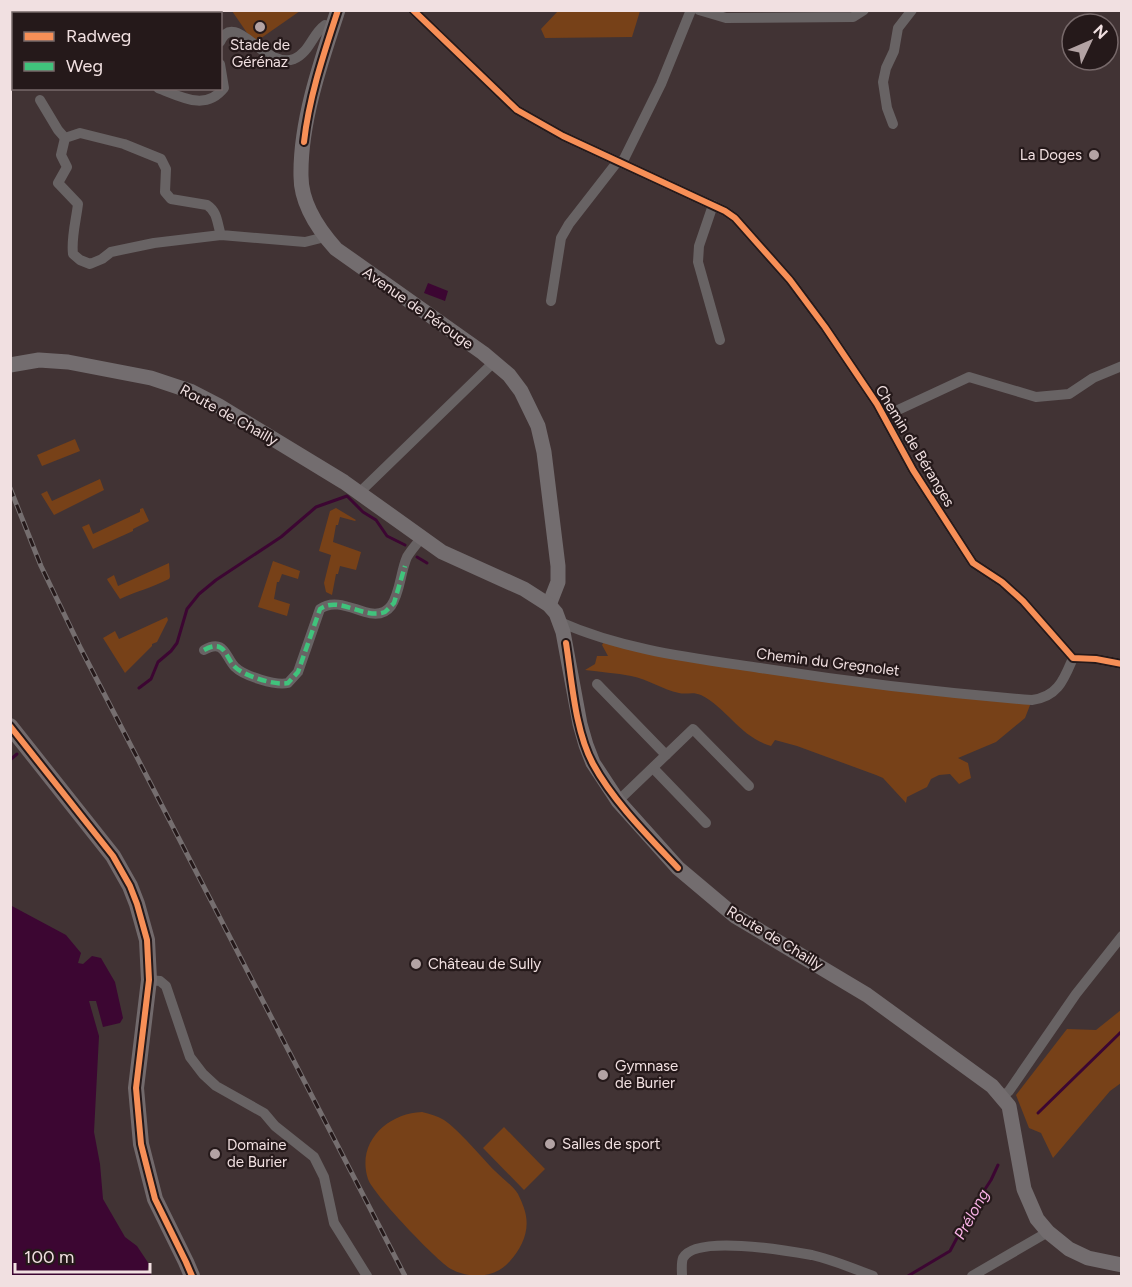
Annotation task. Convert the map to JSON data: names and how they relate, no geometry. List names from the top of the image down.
{
  "streets": {
    "street": [
      "Avenue de Pérouge",
      "Route de Chailly",
      "Chemin de Béranges",
      "Chemin du Gregnolet"
    ]
  },
  "crossings": [
    ["Avenue de Pérouge", "Route de Chailly"],
    ["Route de Chailly", "Chemin du Gregnolet"],
    ["Chemin de Béranges", "Chemin du Gregnolet"]
  ],
  "water": ["Prélong"],
  "places": [
    "Stade de Gérénaz",
    "La Doges",
    "Château de Sully",
    "Gymnase de Burier",
    "Salles de sport",
    "Domaine de Burier"
  ],
  "legend": ["Radweg", "Weg"],
  "scale_bar": "100 m",
  "north": "top right"
}
